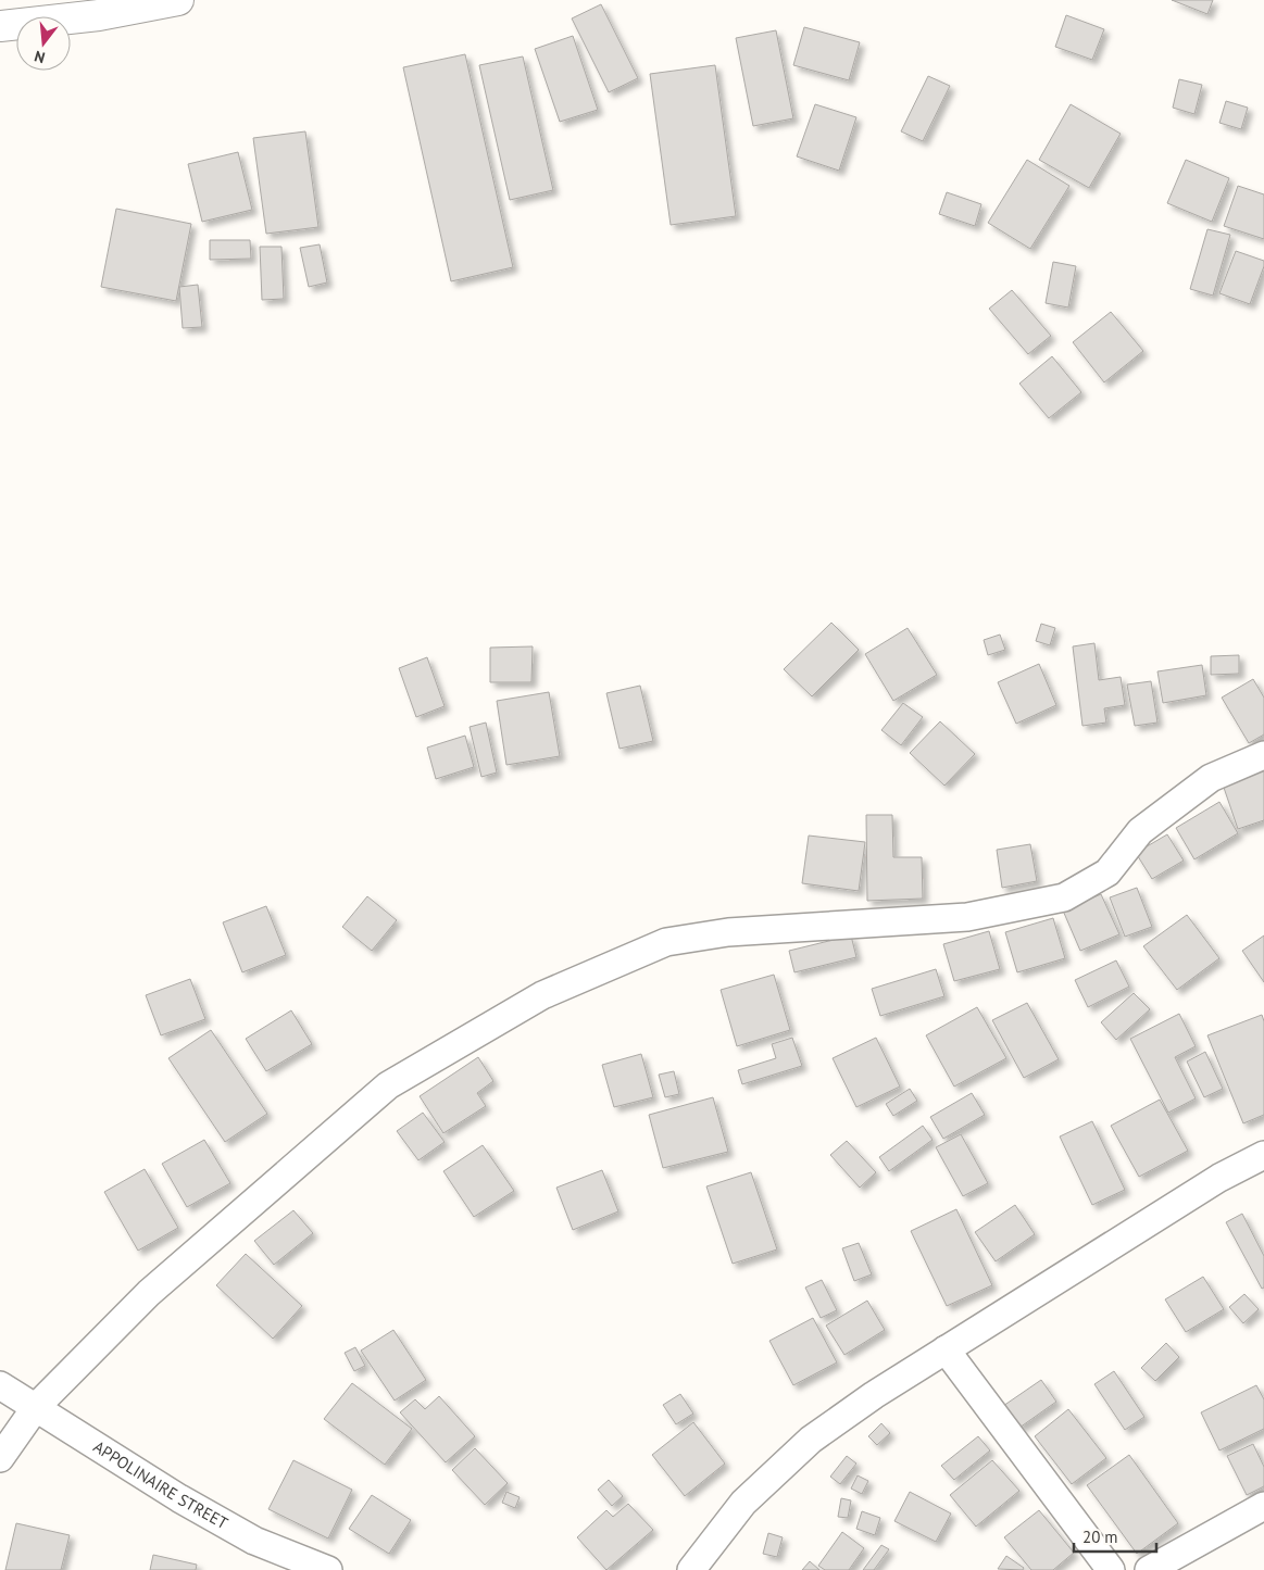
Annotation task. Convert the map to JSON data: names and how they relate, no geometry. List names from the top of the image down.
{
  "streets": {
    "street": ["APPOLINAIRE STREET"]
  },
  "scale_bar": "20 m",
  "north": "bottom"
}
